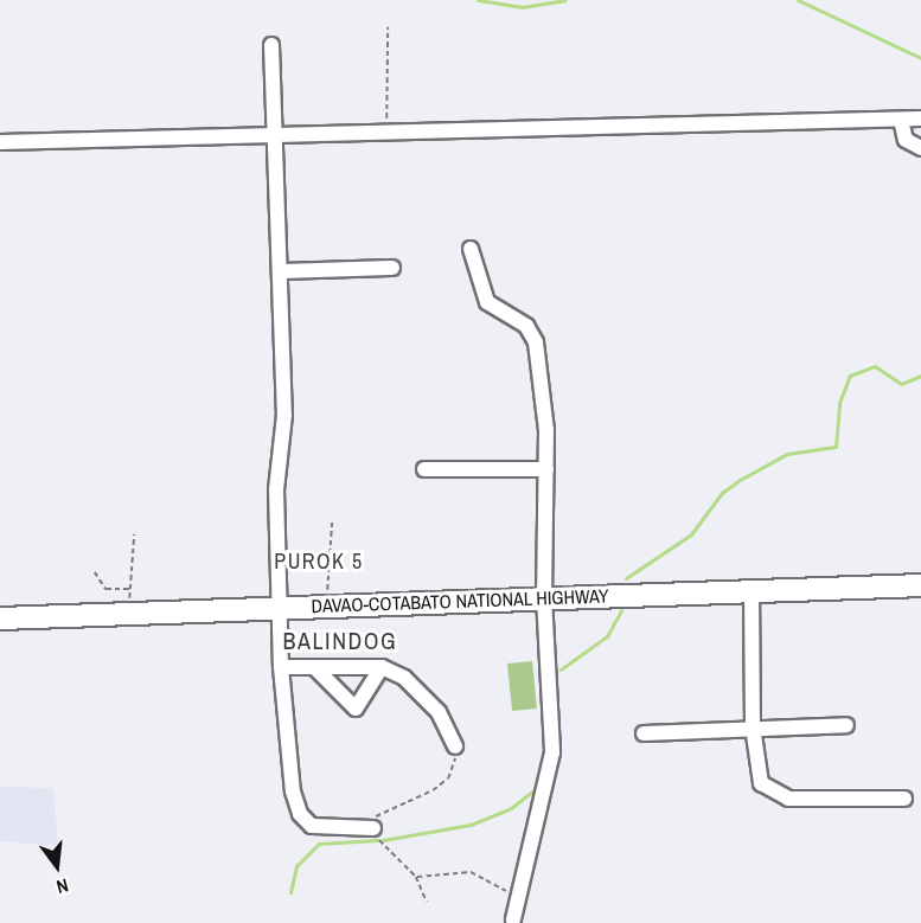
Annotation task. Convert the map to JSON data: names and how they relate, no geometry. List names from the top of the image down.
{
  "streets": {
    "highway": ["DAVAO-COTABATO NATIONAL HIGHWAY"]
  },
  "districts": ["PUROK 5", "BALINDOG"],
  "north": "bottom"
}
